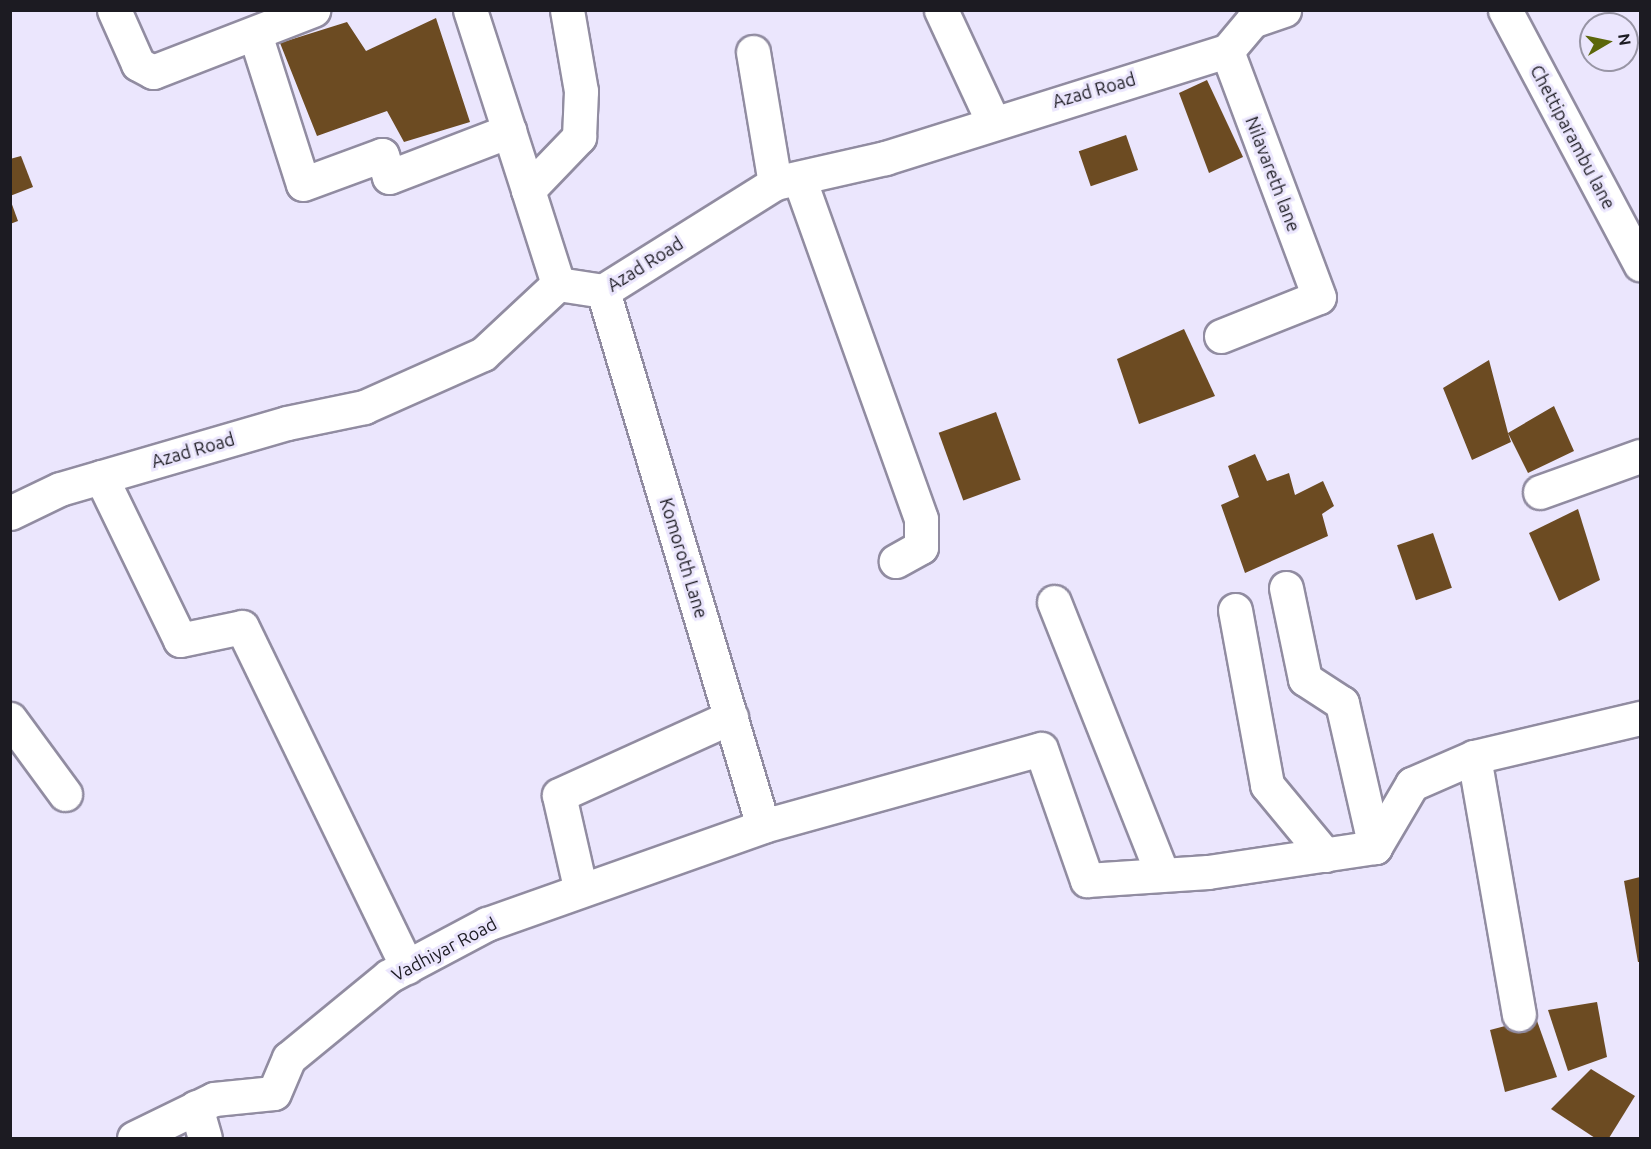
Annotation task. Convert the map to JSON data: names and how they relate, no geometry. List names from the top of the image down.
{
  "streets": {
    "street": [
      "Azad Road",
      "Chettiparambu lane",
      "Nilavareth lane",
      "Komoroth Lane",
      "Vadhiyar Road"
    ]
  },
  "crossings": [
    ["Azad Road", "Nilavareth lane"],
    ["Azad Road", "Komoroth Lane"],
    ["Komoroth Lane", "Vadhiyar Road"]
  ],
  "north": "right"
}
